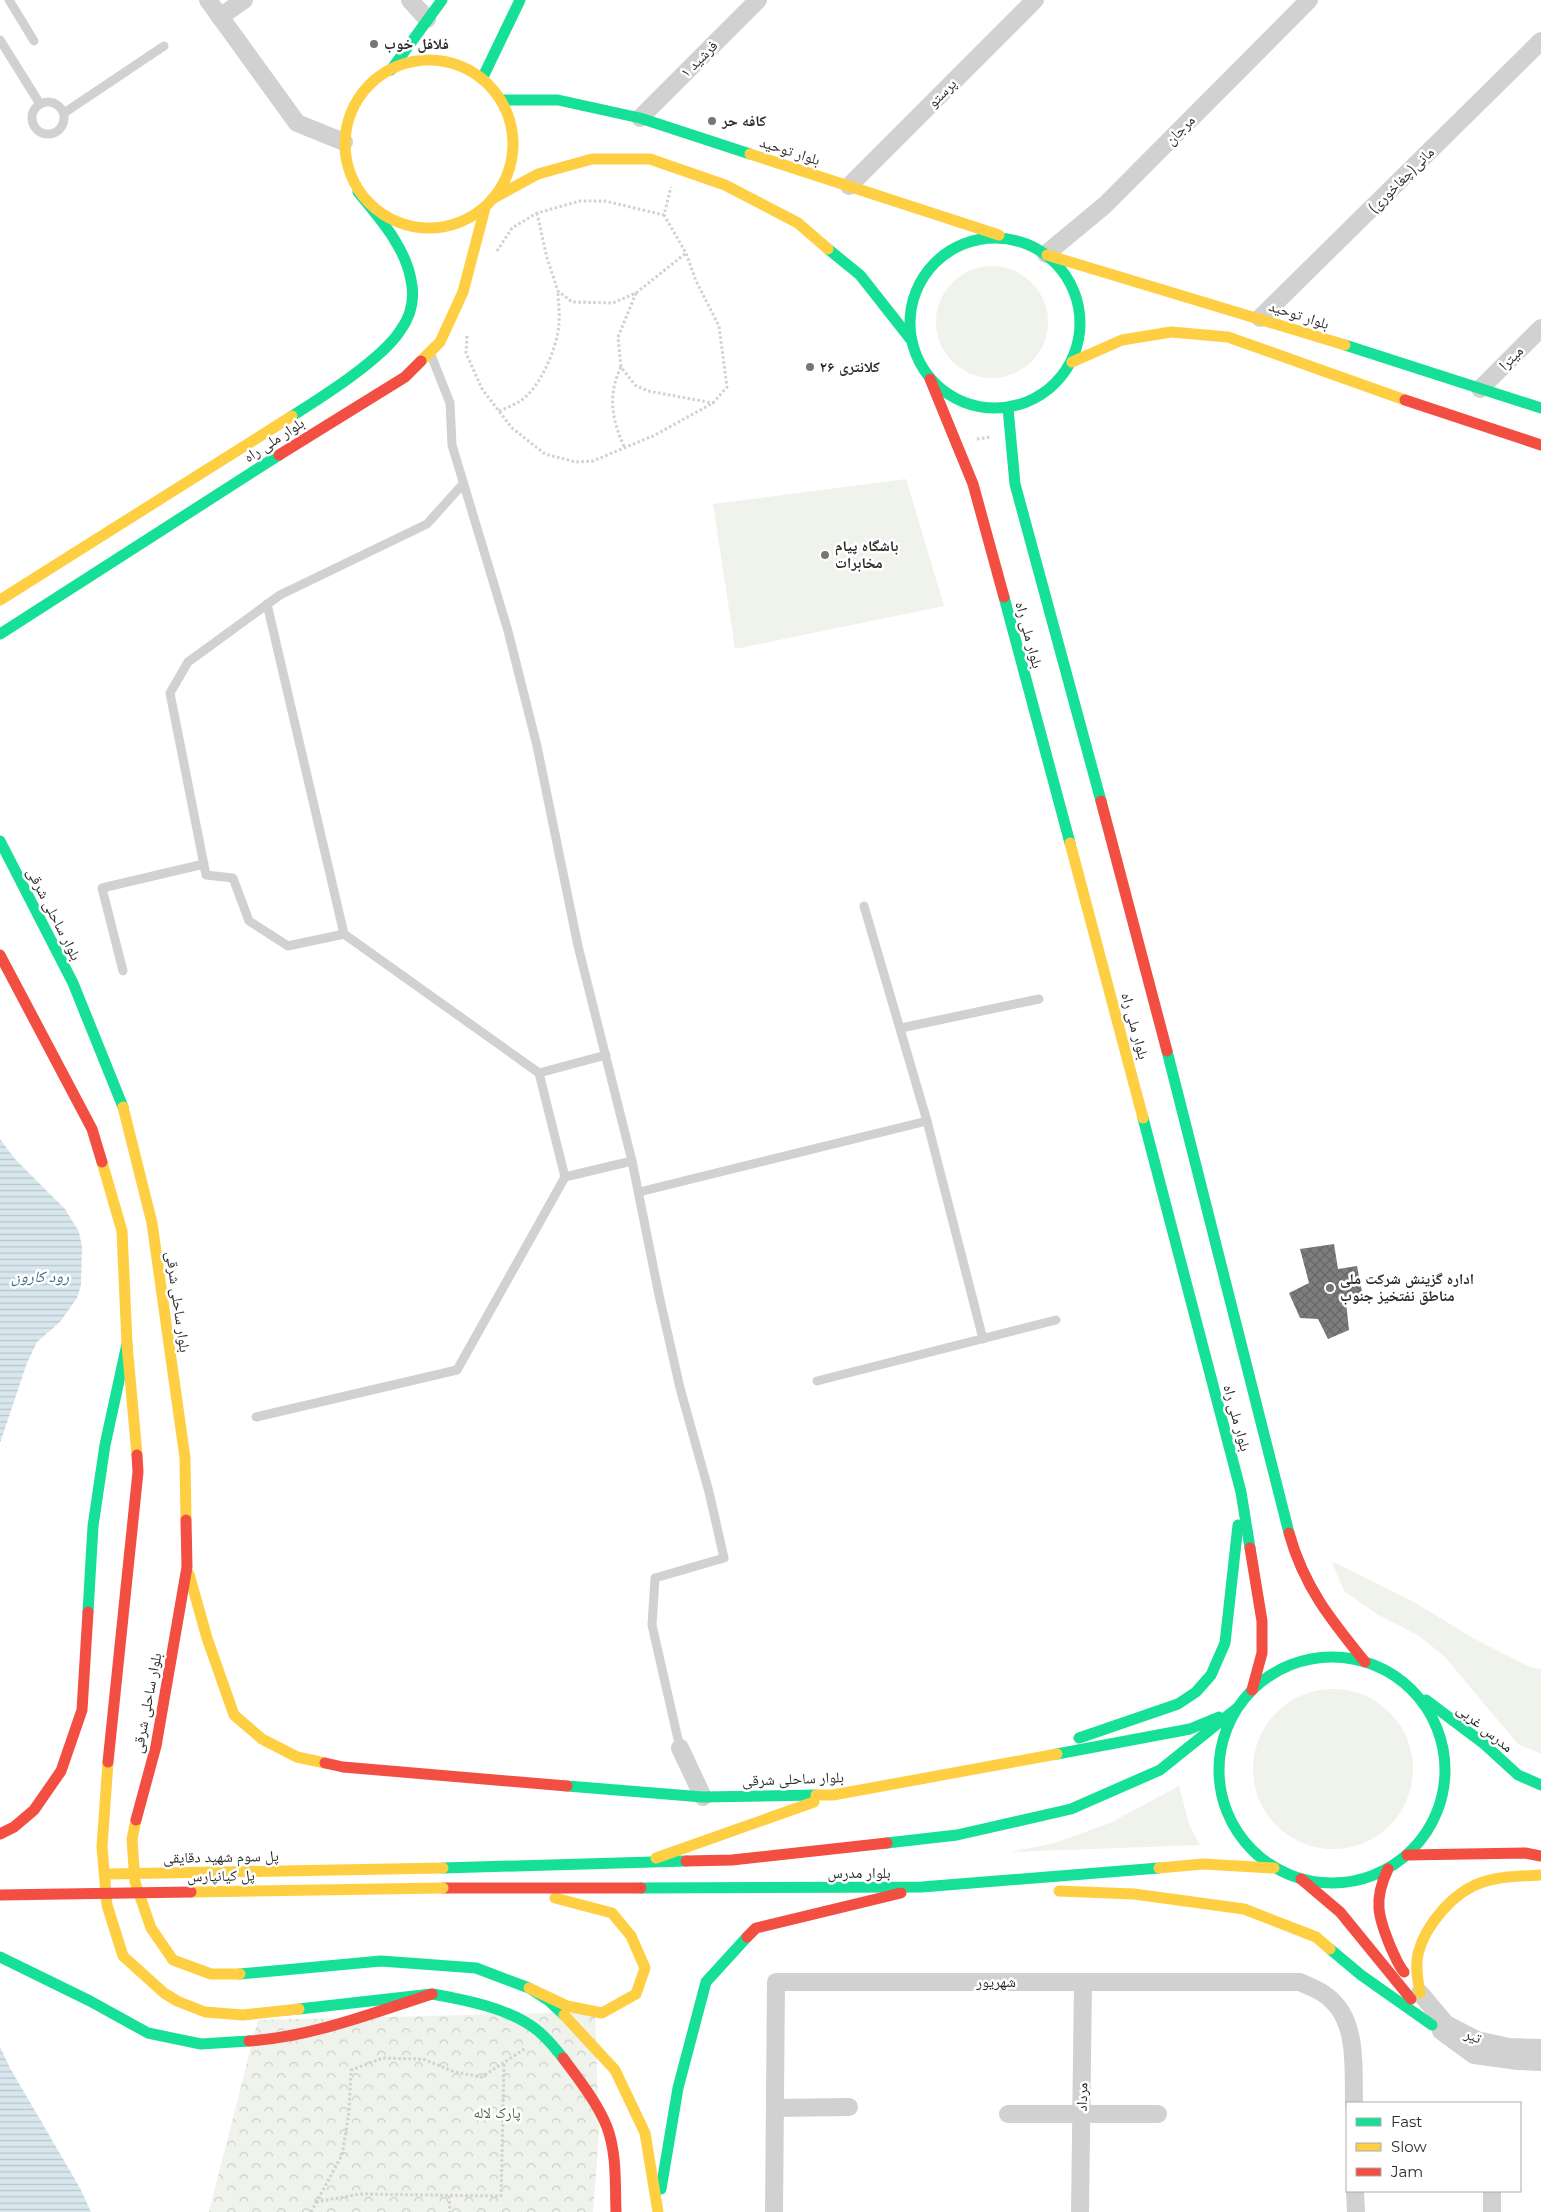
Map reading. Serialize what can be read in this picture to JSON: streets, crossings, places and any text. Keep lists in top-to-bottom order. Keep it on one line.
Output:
{"streets":{"main road":["بلوار توحید","بلوار ملی راه","بلوار ساحلی شرقی","مدرس غربی","پل سوم شهید دقایقی","بلوار مدرس","پل کیانپارس"],"street":["فرشید ۱","پرستو","مرجان","مانی(چغاخوری)","میترا","شهریور","تیر","مرداد"]},"crossings":[["فرشید ۱","بلوار توحید"],["پرستو","بلوار توحید"],["مرجان","بلوار توحید"],["مرجان","بلوار ملی راه"],["بلوار توحید","مانی(چغاخوری)"],["بلوار توحید","میترا"],["بلوار توحید","بلوار ملی راه"],["بلوار ساحلی شرقی","بلوار مدرس"],["پل سوم شهید دقایقی","بلوار مدرس"],["بلوار مدرس","پل کیانپارس"],["شهریور","مرداد"]],"water":["رود کارون"],"parks":["پارک لاله"],"places":["فلافل خوب","کافه حر","کلانتری ۲۶","باشگاه پیام مخابرات","اداره گزینش شرکت ملی مناطق نفتخیز جنوب"],"legend":["Fast","Slow","Jam"]}
